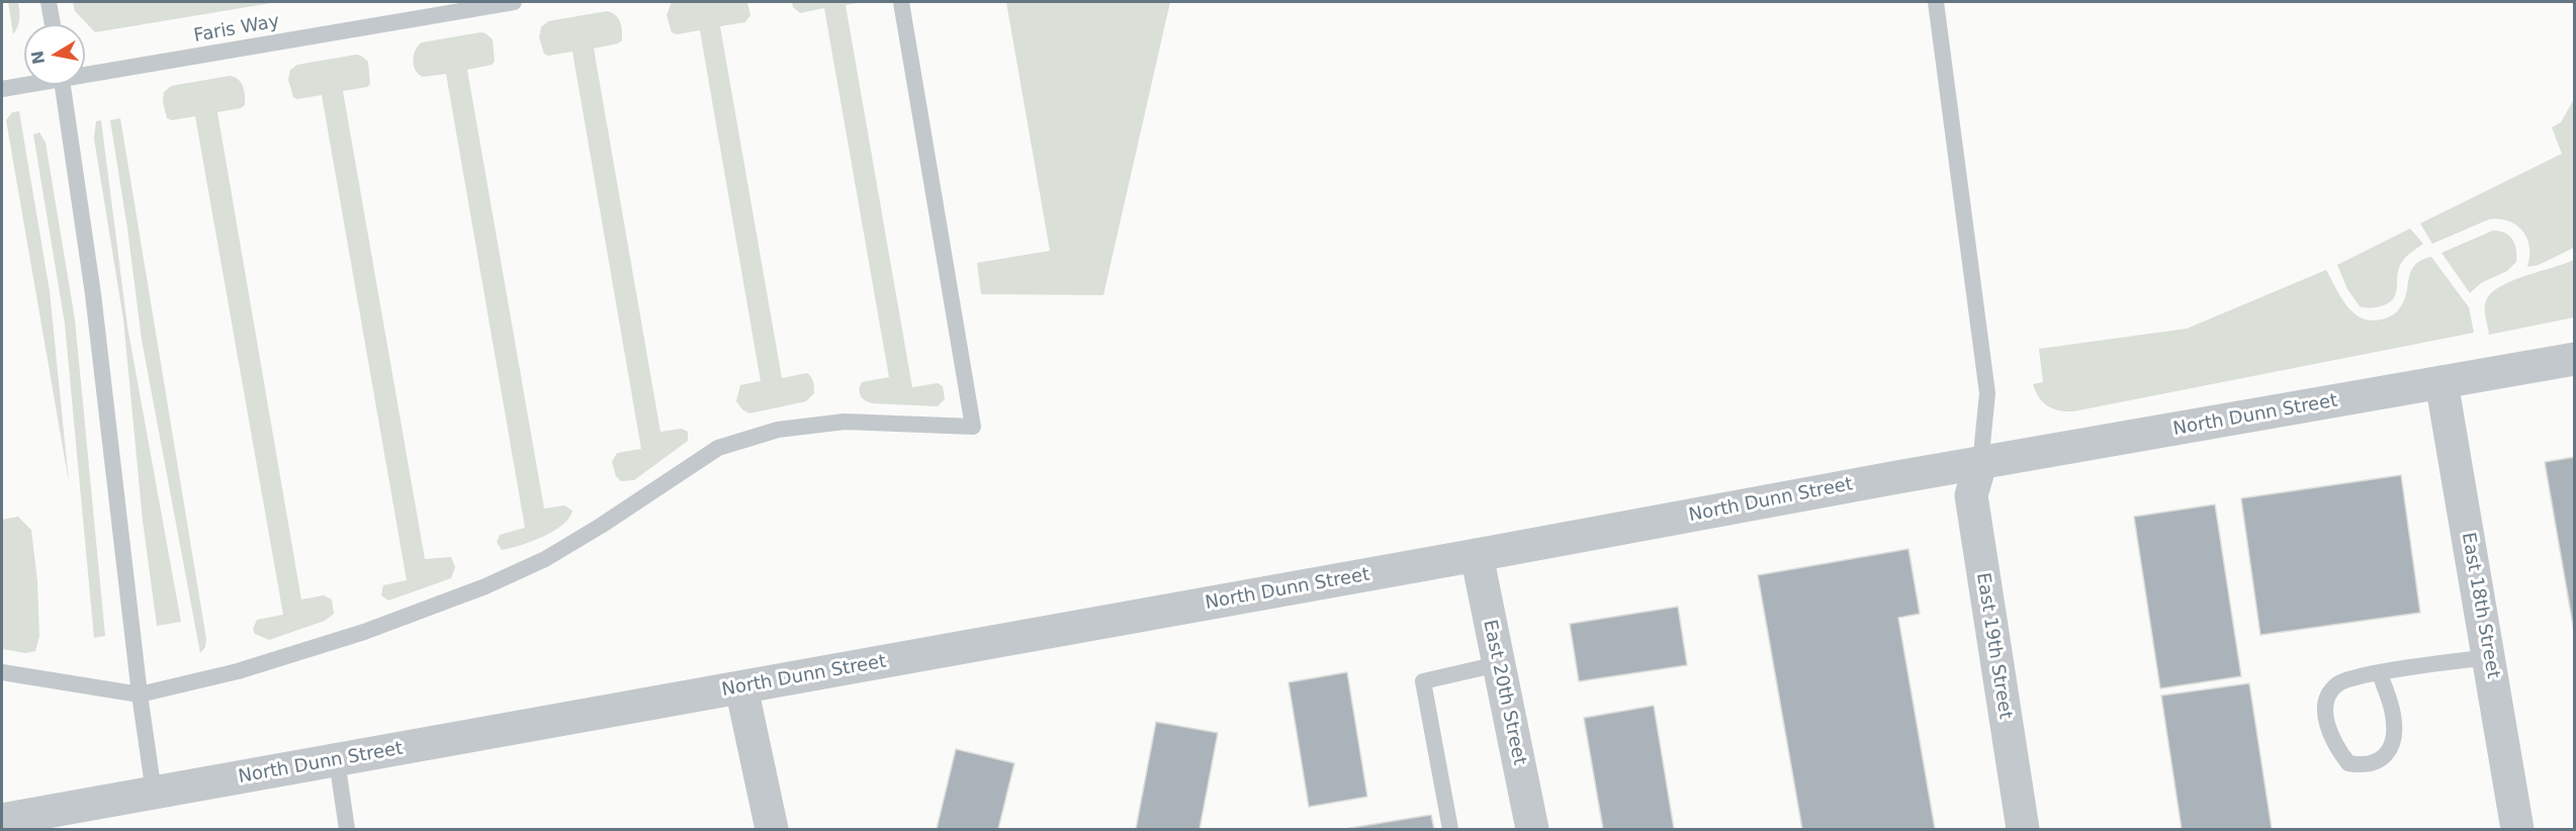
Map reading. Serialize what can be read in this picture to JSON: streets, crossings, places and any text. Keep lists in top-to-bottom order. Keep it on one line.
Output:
{"streets":{"street":["North Dunn Street","East 18th Street","East 19th Street","East 20th Street"],"lane":["Faris Way"]},"crossings":[["North Dunn Street","East 18th Street"],["North Dunn Street","East 19th Street"],["North Dunn Street","East 20th Street"]],"north":"left"}
